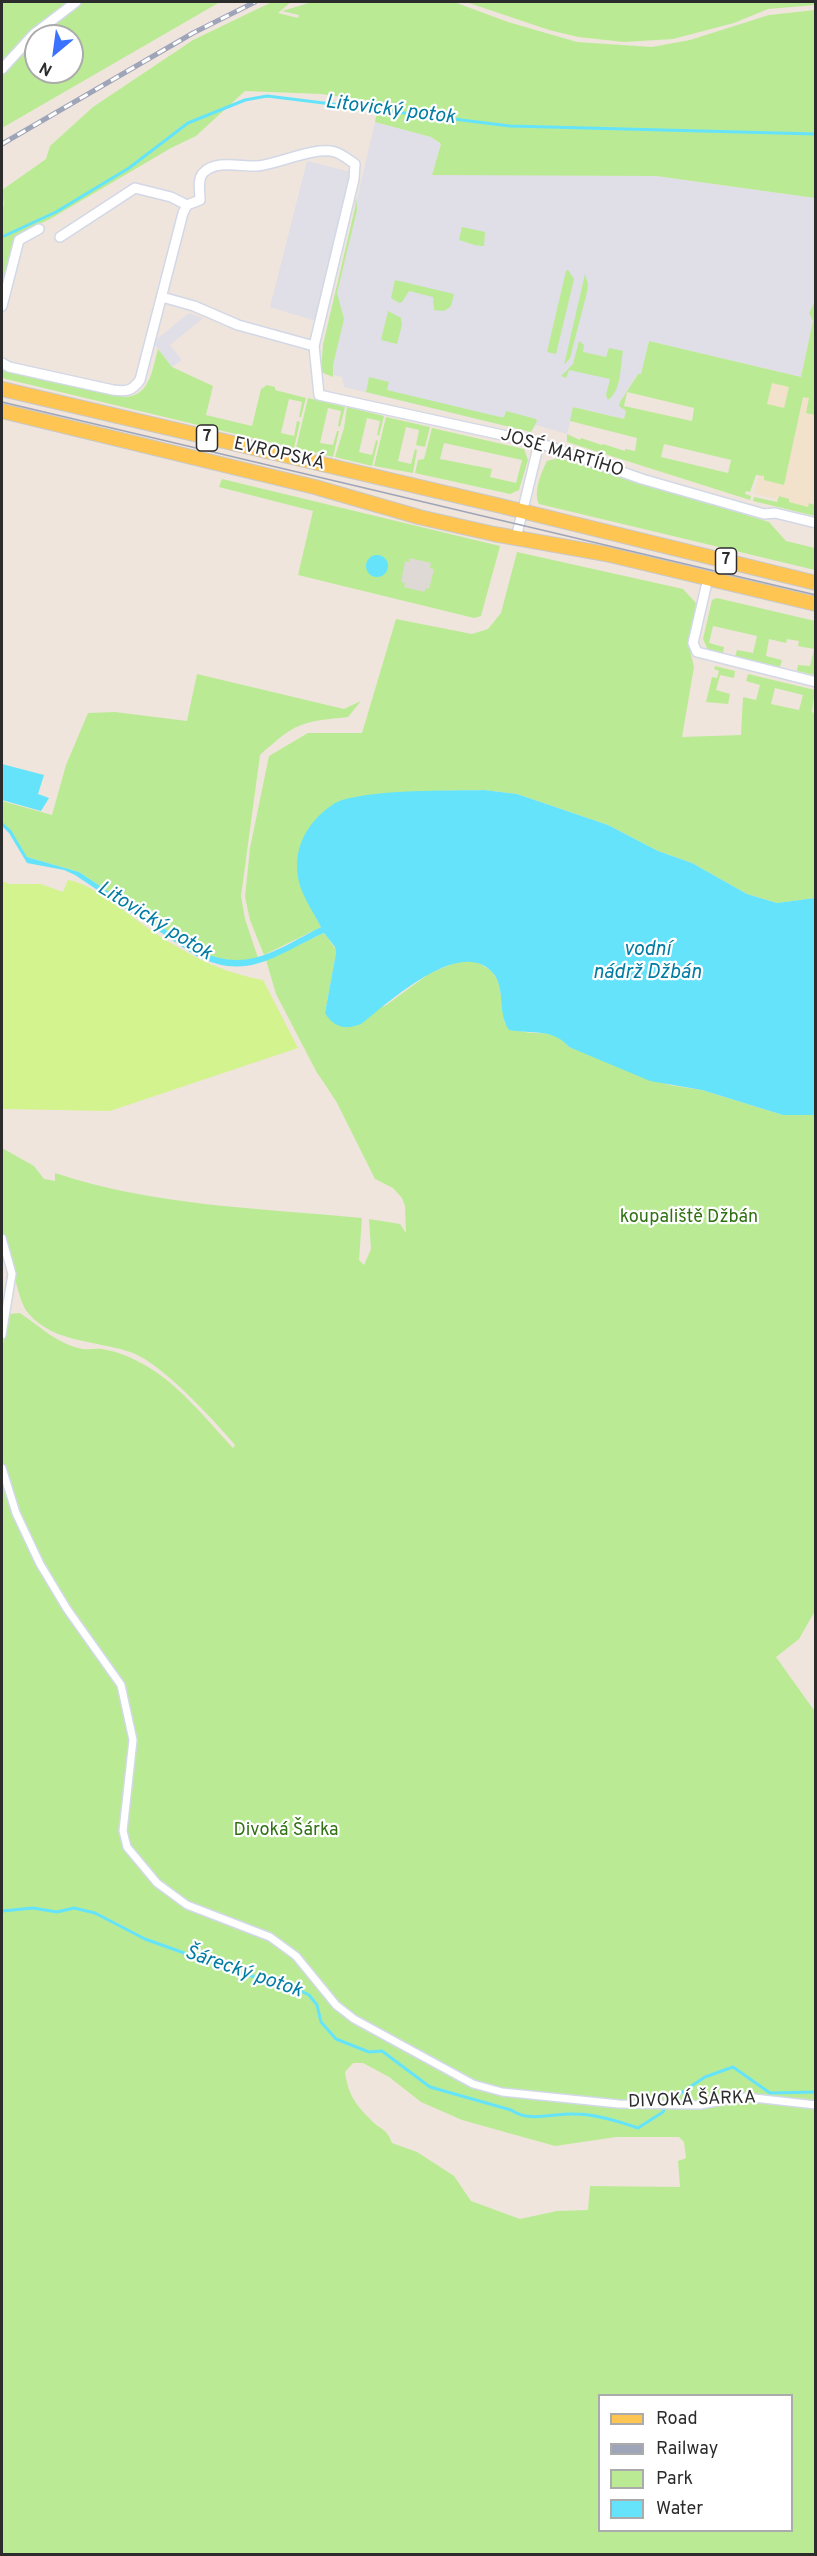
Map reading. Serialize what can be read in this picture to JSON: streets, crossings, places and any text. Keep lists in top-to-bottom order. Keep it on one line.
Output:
{"streets":{"main road":["7","EVROPSKÁ"],"street":["JOSÉ MARTÍHO","DIVOKÁ ŠÁRKA"]},"water":["Litovický potok","vodní nádrž Džbán","Šárecký potok"],"parks":["koupaliště Džbán","Divoká Šárka"],"legend":["Road","Railway","Park","Water"],"north":"bottom left"}
